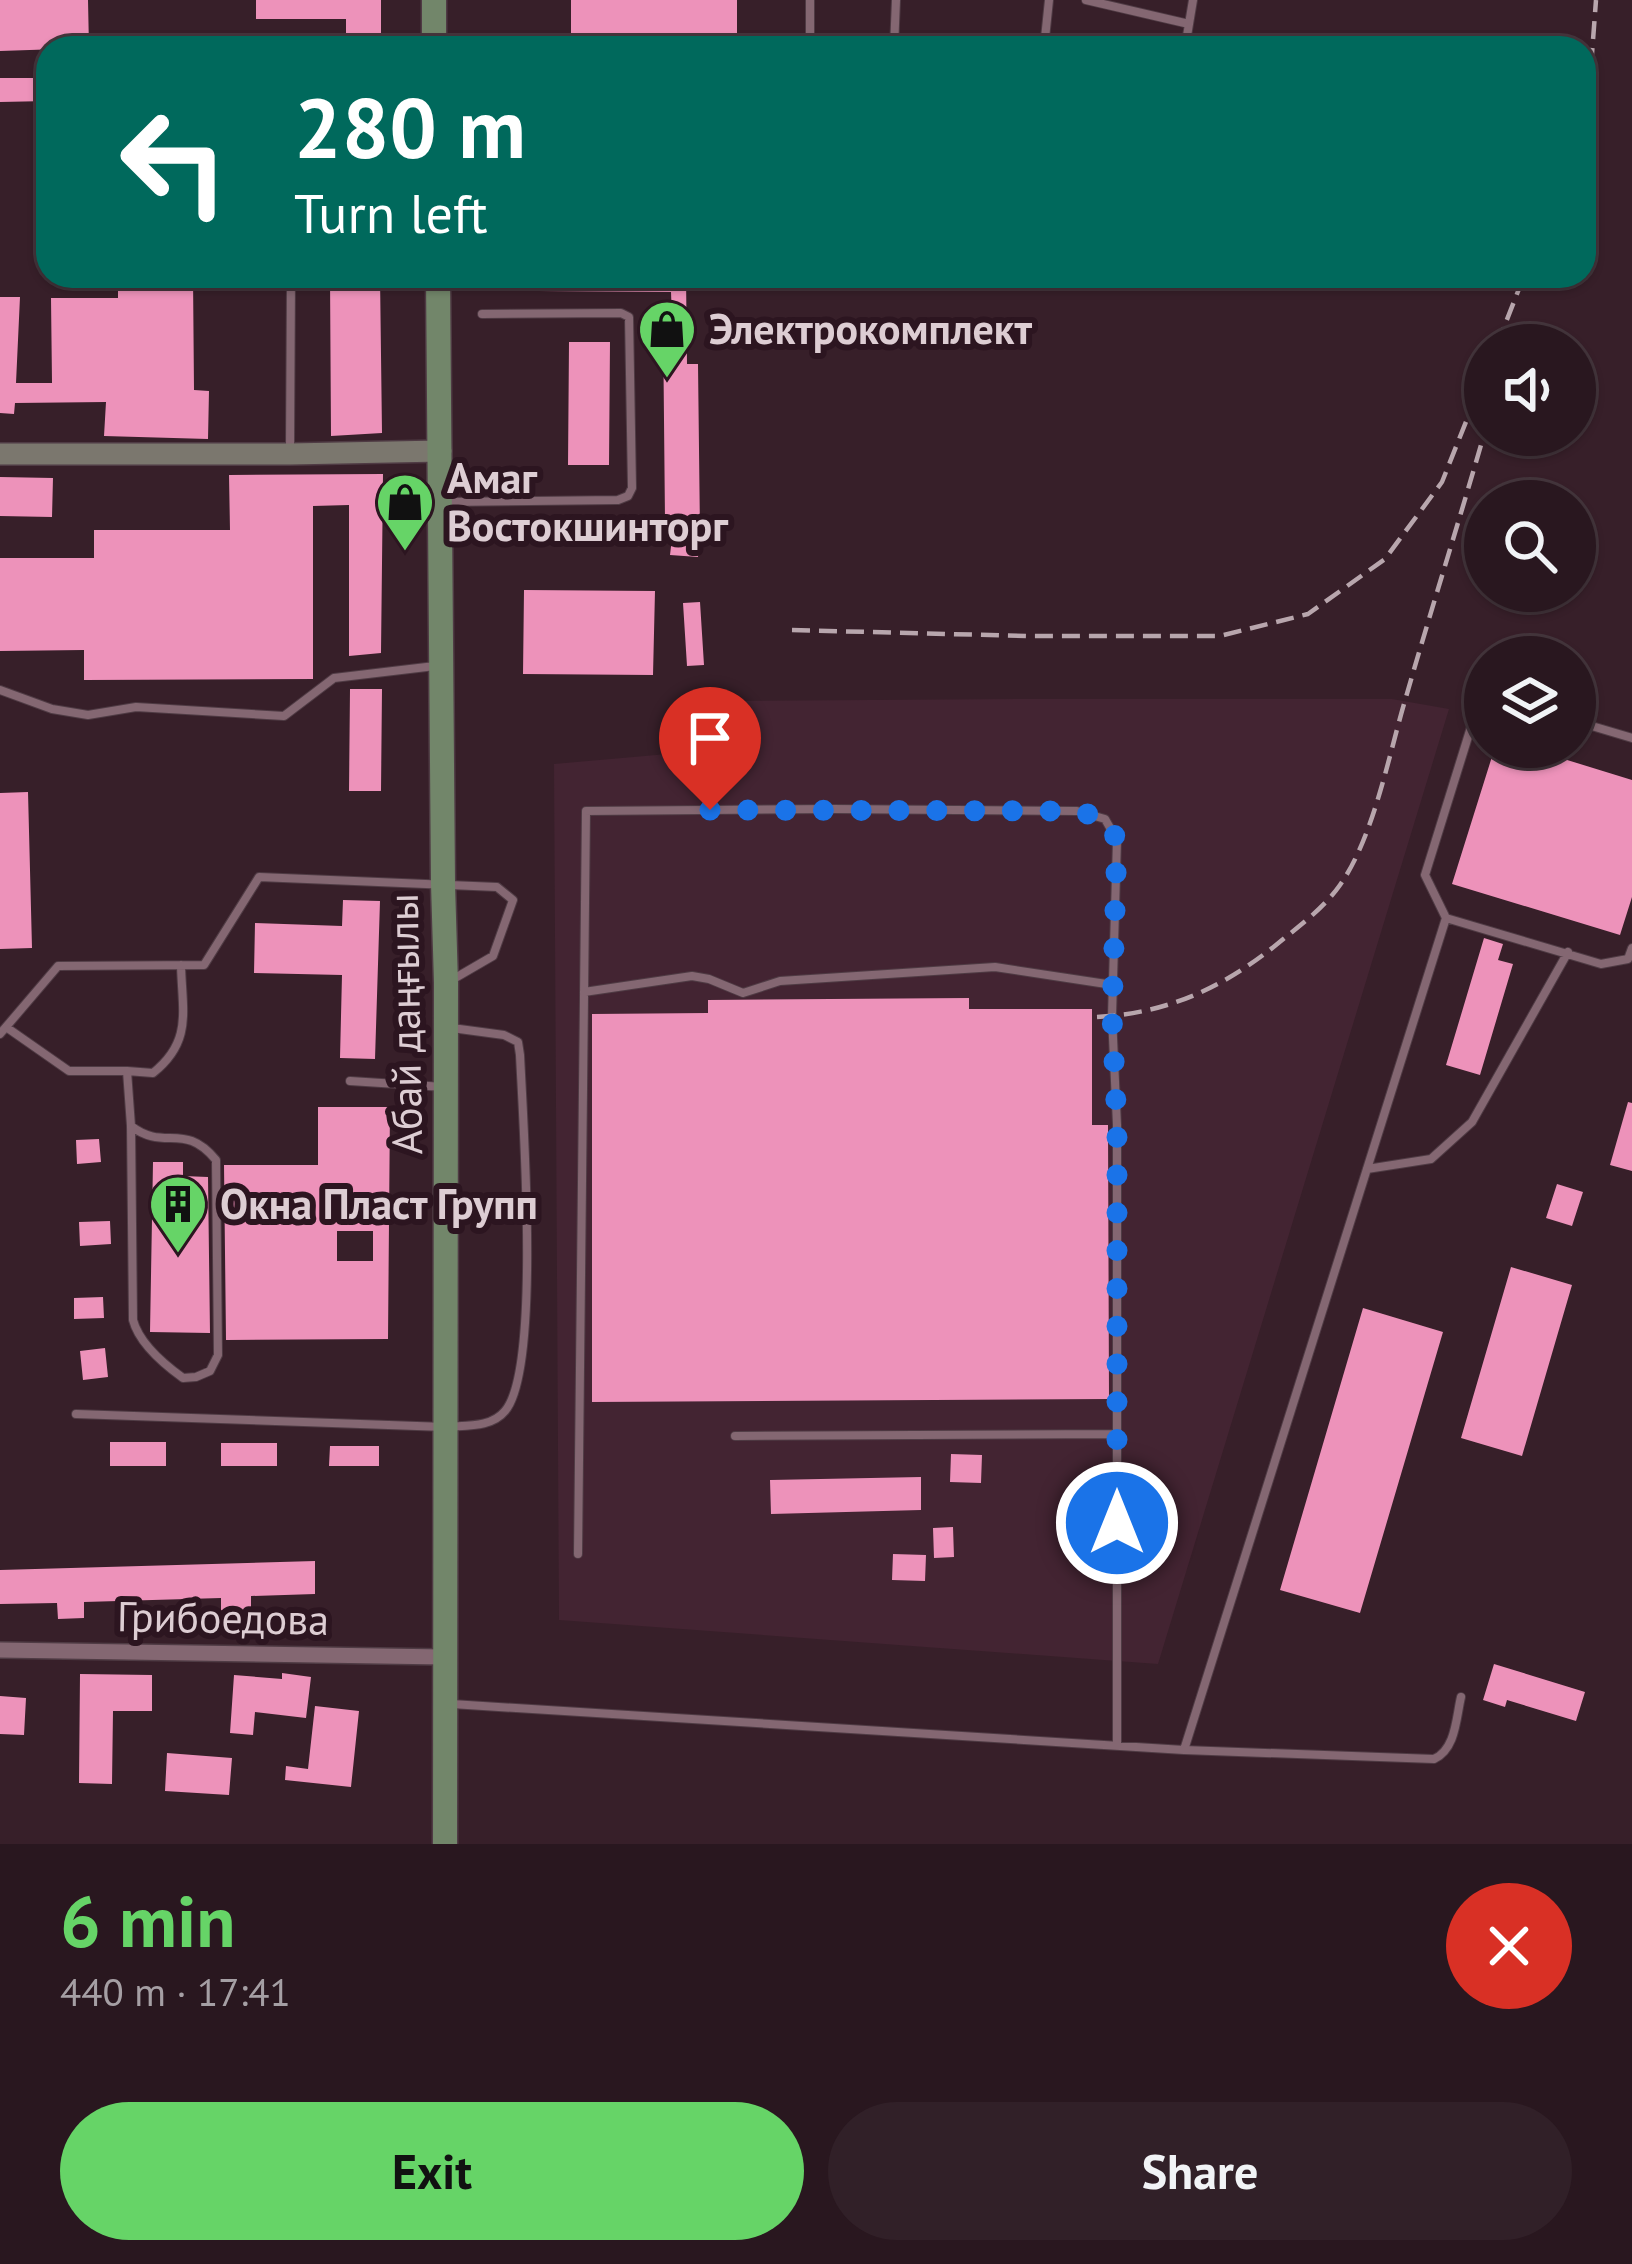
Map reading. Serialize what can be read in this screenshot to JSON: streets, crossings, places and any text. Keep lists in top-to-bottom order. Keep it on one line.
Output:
{"streets":{"main road":["Абай даңғылы"],"street":["Грибоедова"]},"crossings":[["Абай даңғылы","Грибоедова"]],"places":{"shop":["Электрокомплект","Амаг Востокшинторг"],"building":["Окна Пласт Групп"]},"page":{"turn":["280 m","Turn left"],"heading":["6 min","440 m · 17:41"],"buttons":["Exit","Share"]}}
